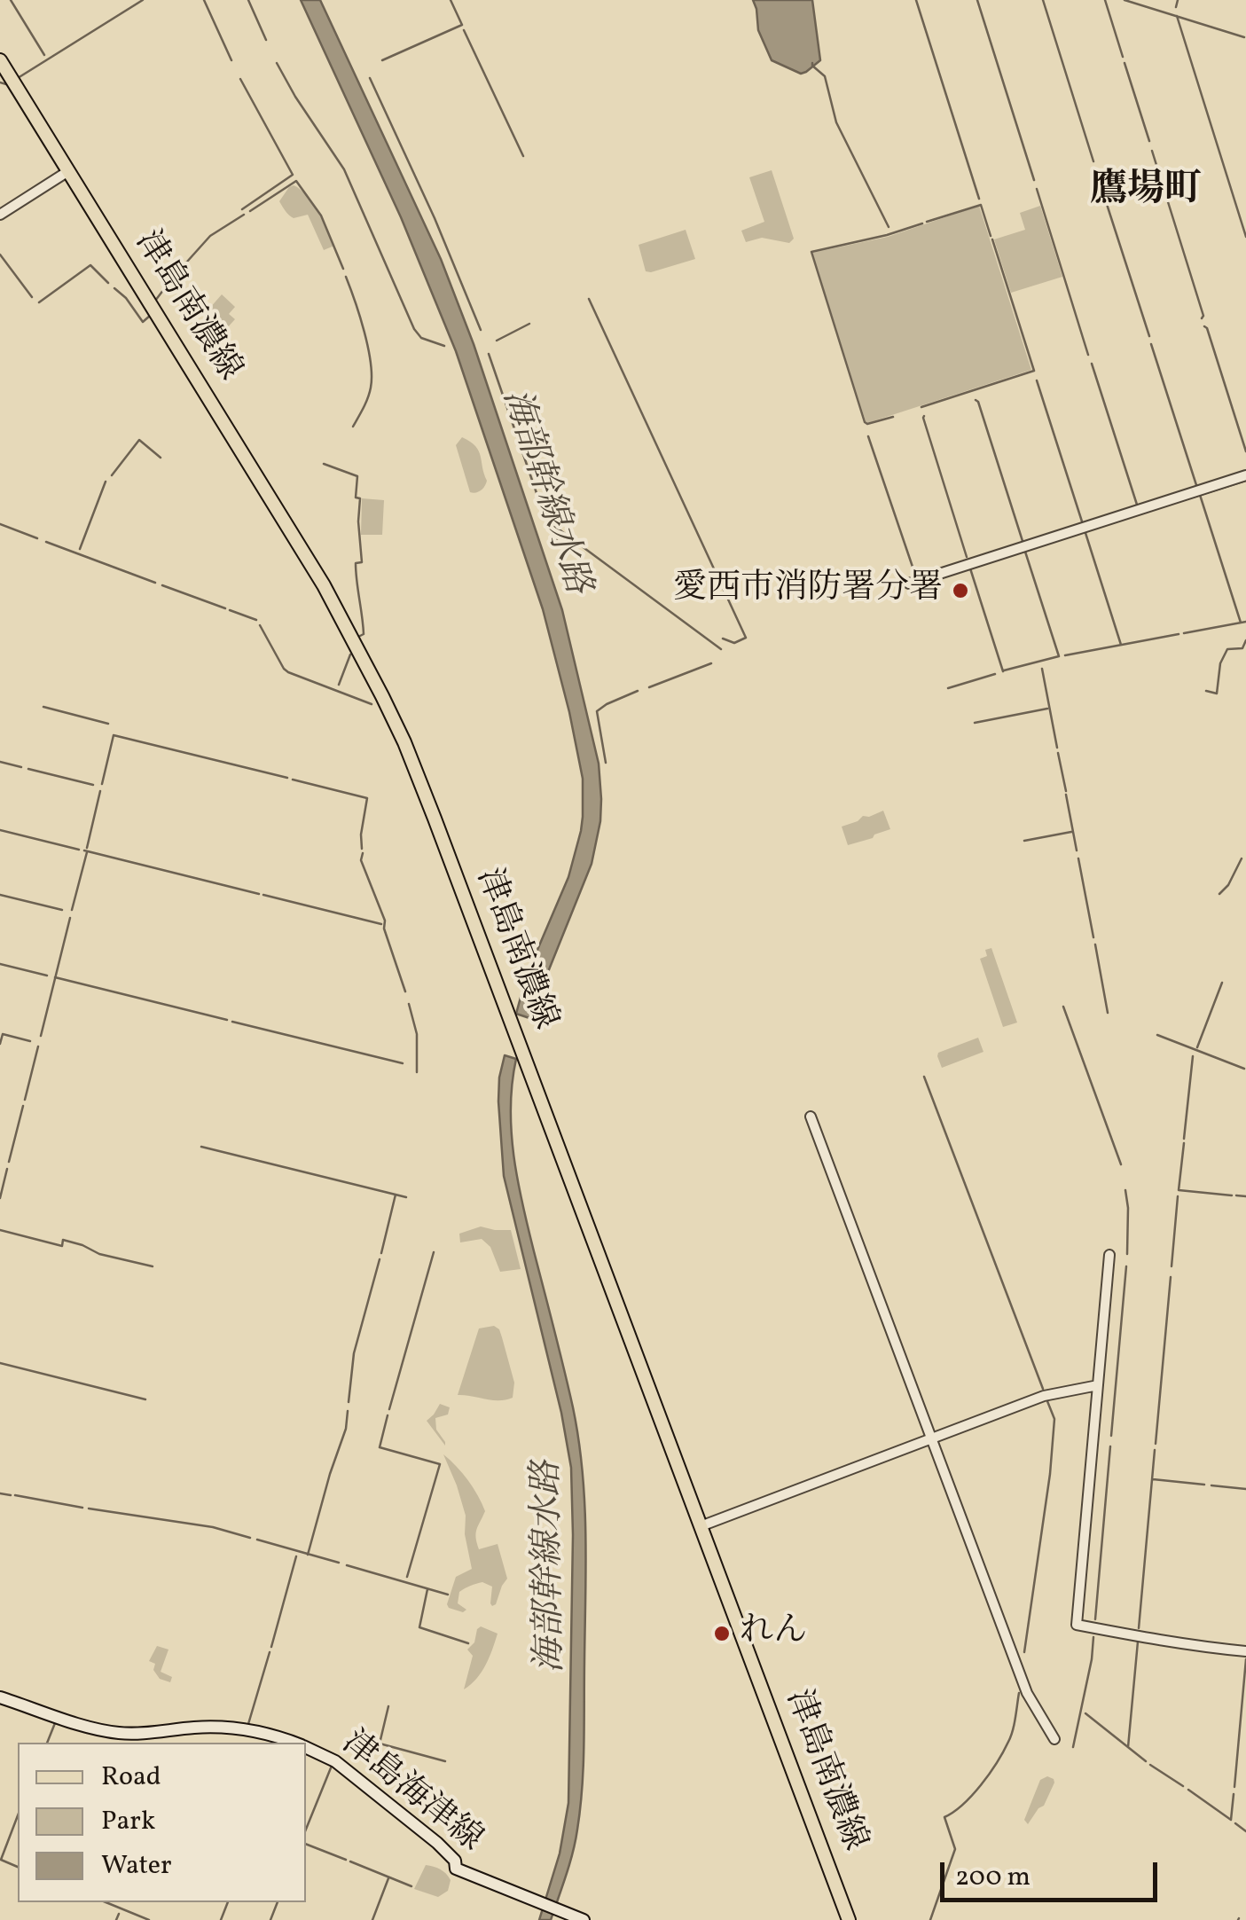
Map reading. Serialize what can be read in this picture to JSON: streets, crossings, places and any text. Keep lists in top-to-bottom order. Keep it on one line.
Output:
{"streets":{"main road":["津島南濃線","津島海津線"]},"districts":["鷹場町"],"water":["海部幹線水路"],"places":["愛西市消防署分署","れん"],"legend":["Road","Park","Water"],"scale_bar":"200 m"}
